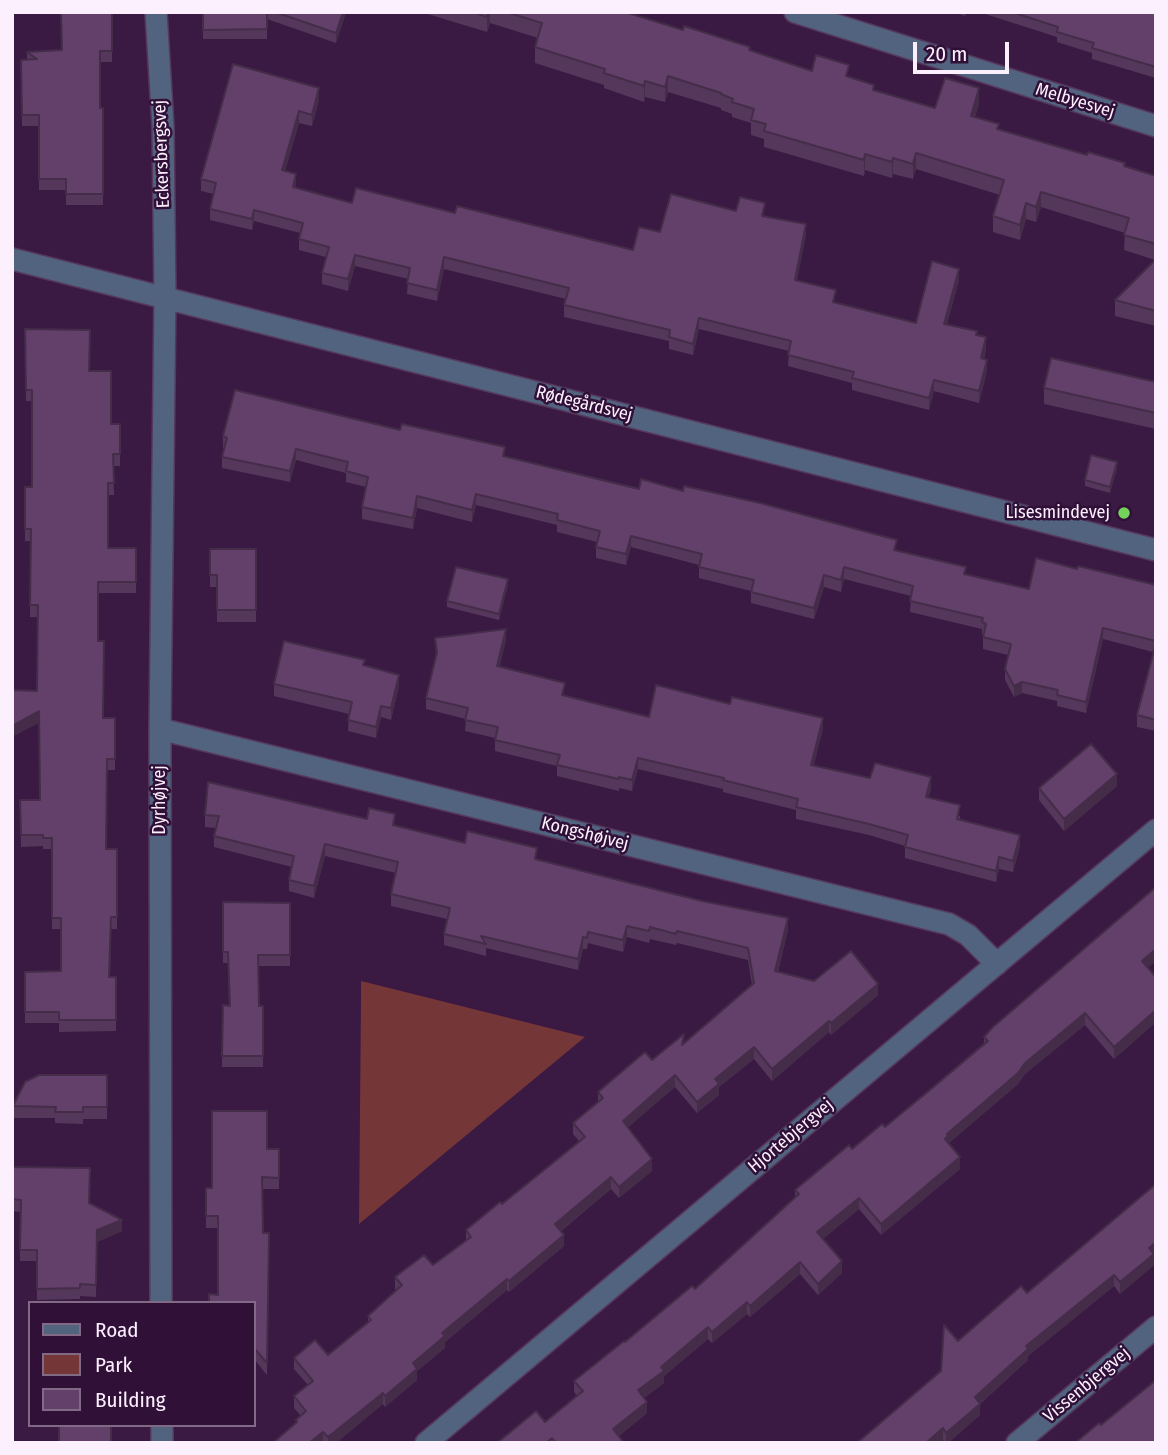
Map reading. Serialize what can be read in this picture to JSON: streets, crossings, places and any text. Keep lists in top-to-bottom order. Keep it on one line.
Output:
{"streets":{"street":["Melbyesvej","Eckersbergsvej","Rødegårdsvej","Dyrhøjvej","Kongshøjvej","Hjortebjergvej","Vissenbjergvej"]},"crossings":[["Eckersbergsvej","Rødegårdsvej"],["Eckersbergsvej","Dyrhøjvej"],["Rødegårdsvej","Dyrhøjvej"],["Dyrhøjvej","Kongshøjvej"],["Kongshøjvej","Hjortebjergvej"]],"places":["Lisesmindevej"],"legend":["Road","Park","Building"],"scale_bar":"20 m"}
